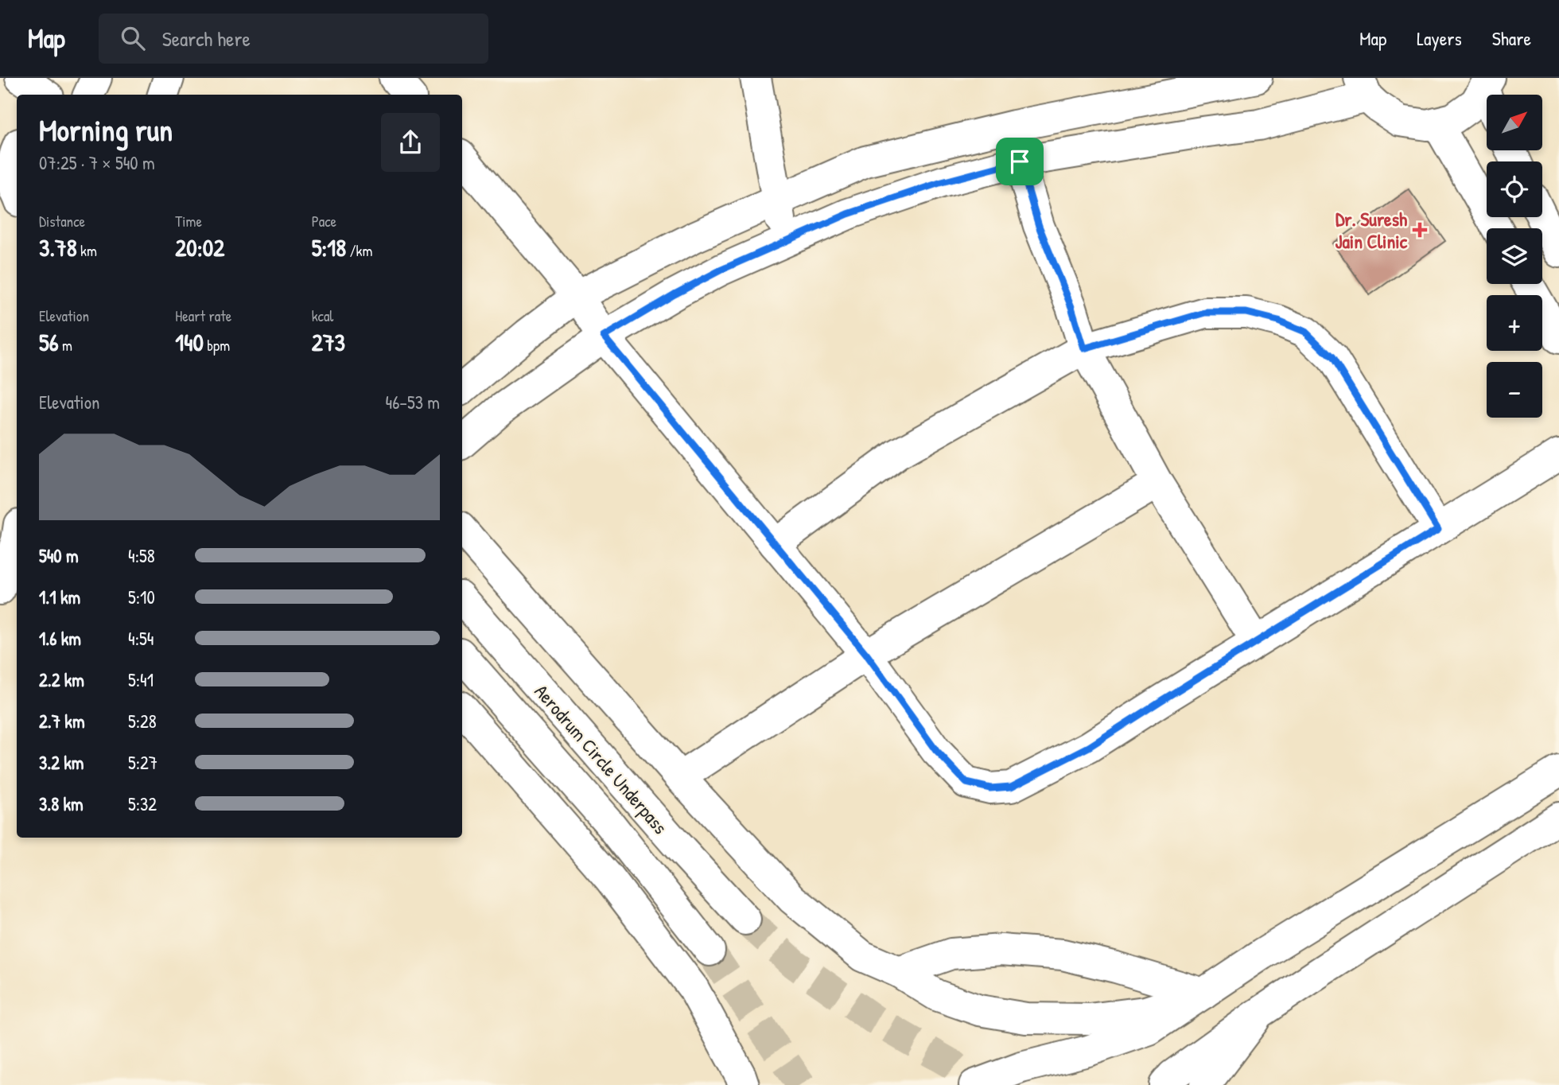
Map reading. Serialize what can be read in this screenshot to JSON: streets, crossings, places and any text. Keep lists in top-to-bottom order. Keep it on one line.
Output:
{"streets":{"street":["Aerodrum Circle Underpass"]},"places":{"health":["Dr. Suresh Jain Clinic"]},"north":"top right","page":{"header":"Map","search":"Search here","nav":["Map","Layers","Share"],"map_buttons":["+","−"],"heading":["Morning run","07:25 · 7 × 540 m"],"stats":[["Distance","3.78 km"],["Time","20:02"],["Pace","5:18 /km"],["Elevation","56 m"],["Heart rate","140 bpm"],["kcal","273"]],"chart":["Elevation","46–53 m"],"list":[{"name":"540 m","note":"4:58"},{"name":"1.1 km","note":"5:10"},{"name":"1.6 km","note":"4:54"},{"name":"2.2 km","note":"5:41"},{"name":"2.7 km","note":"5:28"},{"name":"3.2 km","note":"5:27"},{"name":"3.8 km","note":"5:32"}]}}
